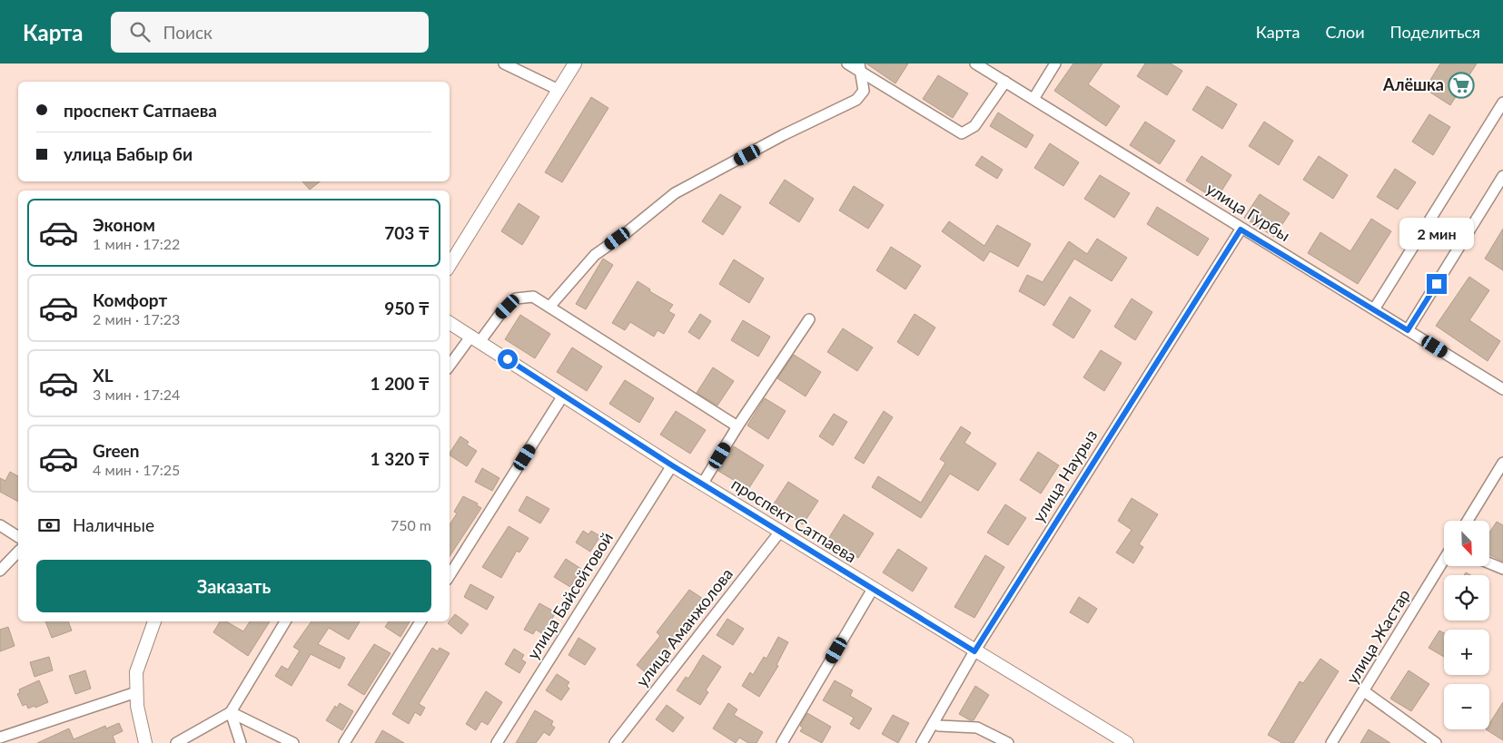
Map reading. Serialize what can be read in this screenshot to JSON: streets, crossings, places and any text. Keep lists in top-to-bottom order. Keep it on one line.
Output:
{"streets":{"street":["улица Гурбы","улица Наурыз","проспект Сатпаева","улица Байсейтовой","улица Аманжолова","улица Жастар"]},"crossings":[["улица Гурбы","улица Наурыз"],["улица Наурыз","проспект Сатпаева"],["проспект Сатпаева","улица Байсейтовой"],["проспект Сатпаева","улица Аманжолова"]],"places":{"supermarket":["Алёшка"]},"north":"bottom right","page":{"header":"Карта","search":"Поиск","nav":["Карта","Слои","Поделиться"],"banner":["проспект Сатпаева","улица Бабыр би"],"list":[{"name":"Эконом","note":"1 мин · 17:22","value":"703 ₸"},{"name":"Комфорт","note":"2 мин · 17:23","value":"950 ₸"},{"name":"XL","note":"3 мин · 17:24","value":"1 200 ₸"},{"name":"Green","note":"4 мин · 17:25","value":"1 320 ₸"}],"bubble":"2 мин","pay":["Наличные","750 m"],"map_buttons":["+","−"],"buttons":"Заказать"}}
